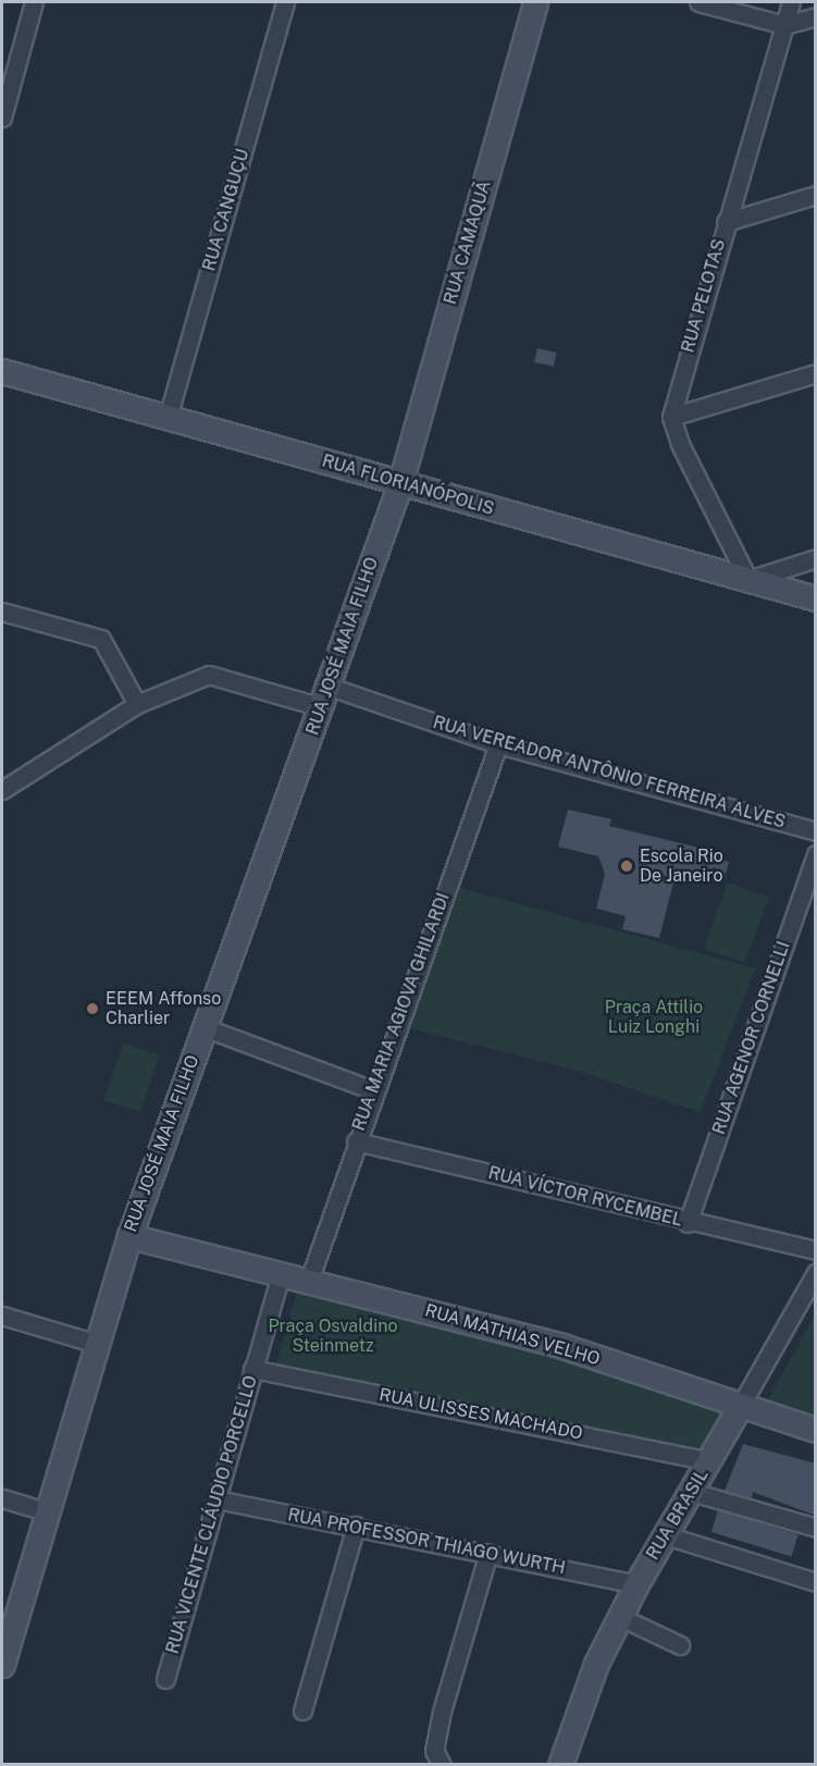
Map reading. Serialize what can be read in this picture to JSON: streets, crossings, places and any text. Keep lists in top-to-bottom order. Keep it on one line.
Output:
{"streets":{"street":["RUA CANGUÇU","RUA CAMAQUÃ","RUA PELOTAS","RUA FLORIANÓPOLIS","RUA JOSÉ MAIA FILHO","RUA VEREADOR ANTÔNIO FERREIRA ALVES","RUA MARIA AGIOVA GHILARDI","RUA AGENOR CORNELLI","RUA VÍCTOR RYCEMBEL","RUA MATHIAS VELHO","RUA ULISSES MACHADO","RUA VICENTE CLÁUDIO PORCELLO","RUA BRASIL","RUA PROFESSOR THIAGO WURTH"]},"crossings":[["RUA CANGUÇU","RUA FLORIANÓPOLIS"],["RUA CAMAQUÃ","RUA FLORIANÓPOLIS"],["RUA CAMAQUÃ","RUA JOSÉ MAIA FILHO"],["RUA FLORIANÓPOLIS","RUA JOSÉ MAIA FILHO"],["RUA JOSÉ MAIA FILHO","RUA VEREADOR ANTÔNIO FERREIRA ALVES"],["RUA JOSÉ MAIA FILHO","RUA MATHIAS VELHO"],["RUA VEREADOR ANTÔNIO FERREIRA ALVES","RUA MARIA AGIOVA GHILARDI"],["RUA MARIA AGIOVA GHILARDI","RUA VÍCTOR RYCEMBEL"],["RUA MARIA AGIOVA GHILARDI","RUA MATHIAS VELHO"],["RUA AGENOR CORNELLI","RUA VÍCTOR RYCEMBEL"],["RUA MATHIAS VELHO","RUA VICENTE CLÁUDIO PORCELLO"],["RUA MATHIAS VELHO","RUA BRASIL"],["RUA ULISSES MACHADO","RUA VICENTE CLÁUDIO PORCELLO"],["RUA ULISSES MACHADO","RUA BRASIL"],["RUA VICENTE CLÁUDIO PORCELLO","RUA PROFESSOR THIAGO WURTH"],["RUA BRASIL","RUA PROFESSOR THIAGO WURTH"]],"parks":["Praça Attilio Luiz Longhi","Praça Osvaldino Steinmetz"],"places":["Escola Rio De Janeiro","EEEM Affonso Charlier"]}
